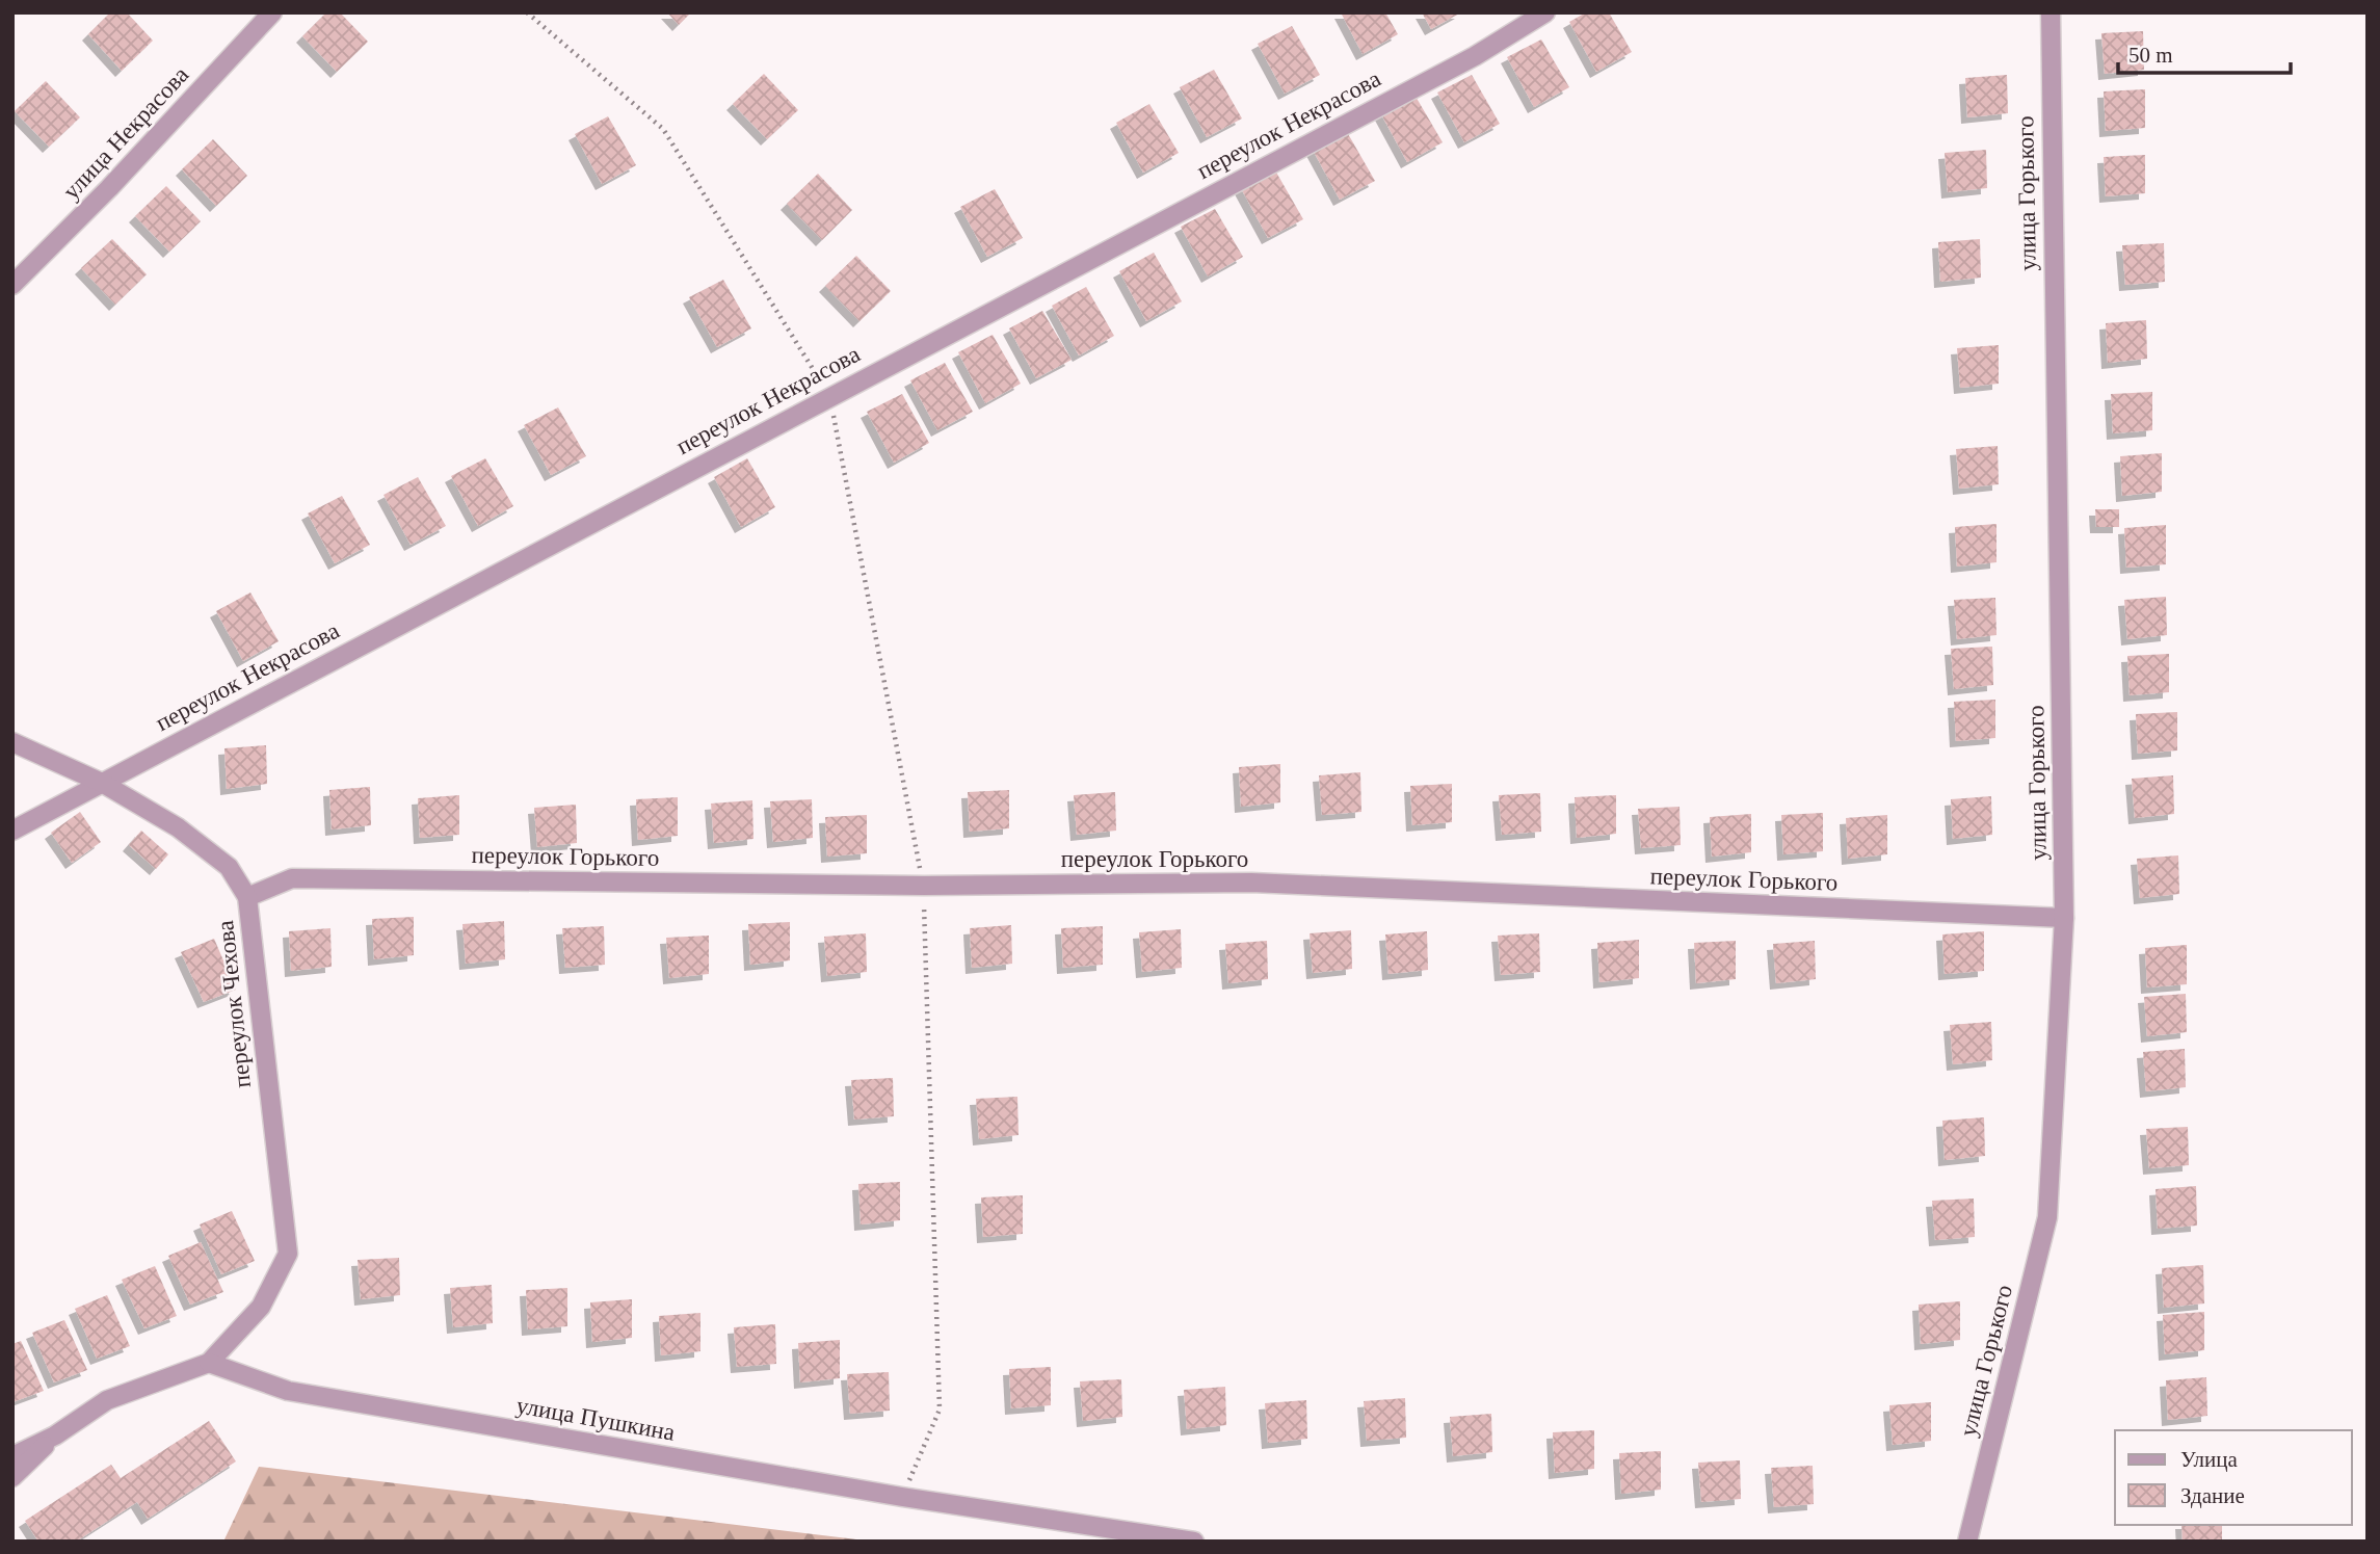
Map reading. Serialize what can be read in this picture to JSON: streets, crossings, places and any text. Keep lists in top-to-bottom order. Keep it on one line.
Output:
{"streets":{"street":["переулок Некрасова","улица Некрасова","улица Горького","переулок Горького","переулок Чехова","улица Пушкина"]},"crossings":[["переулок Некрасова","переулок Чехова"],["улица Горького","переулок Горького"],["переулок Горького","переулок Чехова"],["переулок Чехова","улица Пушкина"]],"legend":["Улица","Здание"],"scale_bar":"50 m"}
